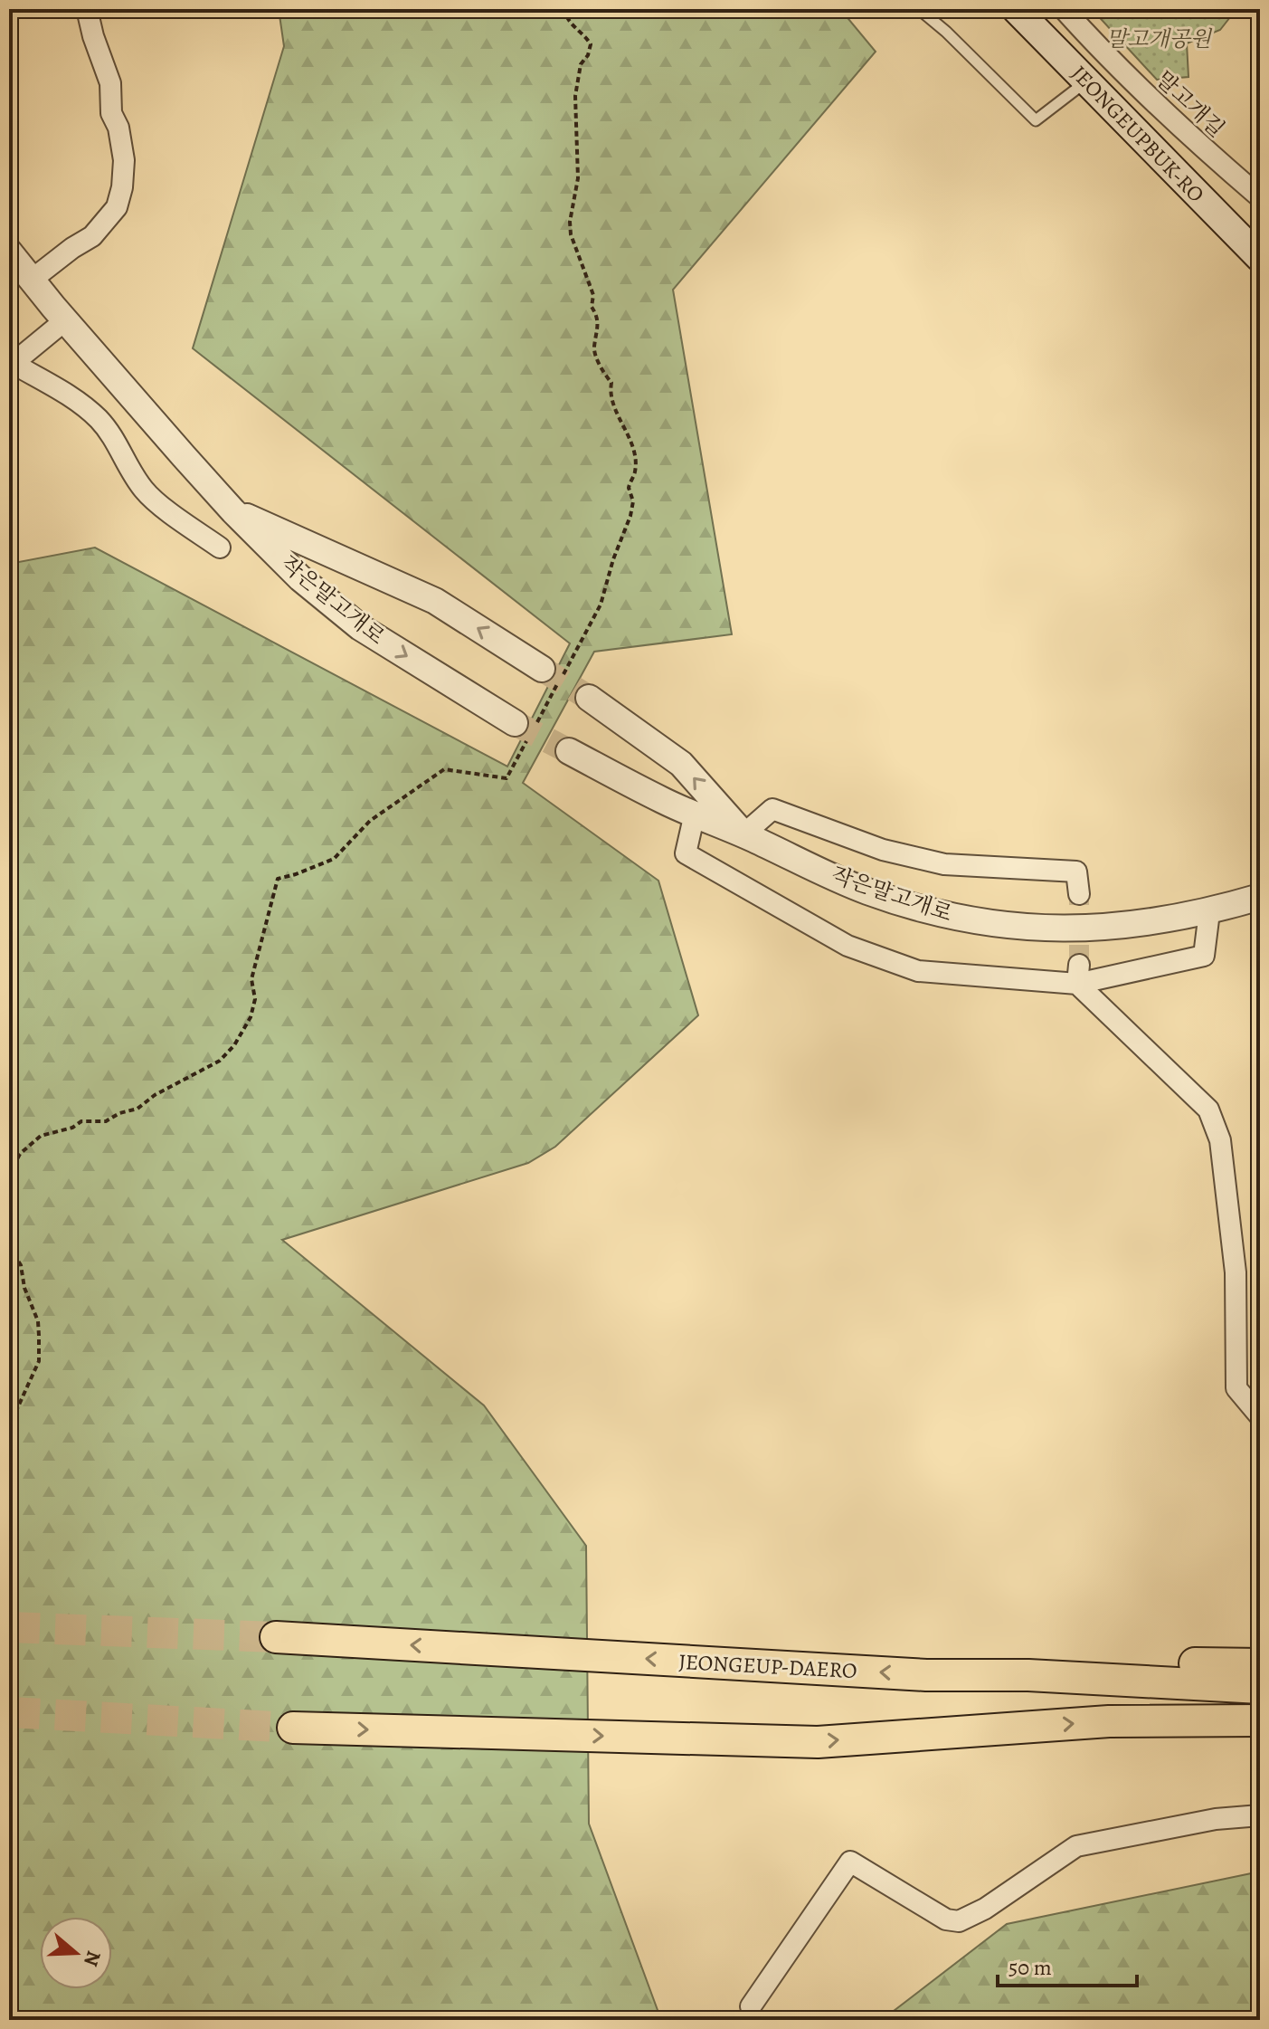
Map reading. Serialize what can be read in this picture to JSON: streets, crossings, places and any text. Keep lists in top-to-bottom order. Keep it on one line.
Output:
{"streets":{"main road":["JEONGEUPBUK-RO","JEONGEUP-DAERO"],"street":["말고개길","작은말고개로"]},"parks":["말고개공원"],"scale_bar":"50 m","north":"right"}
